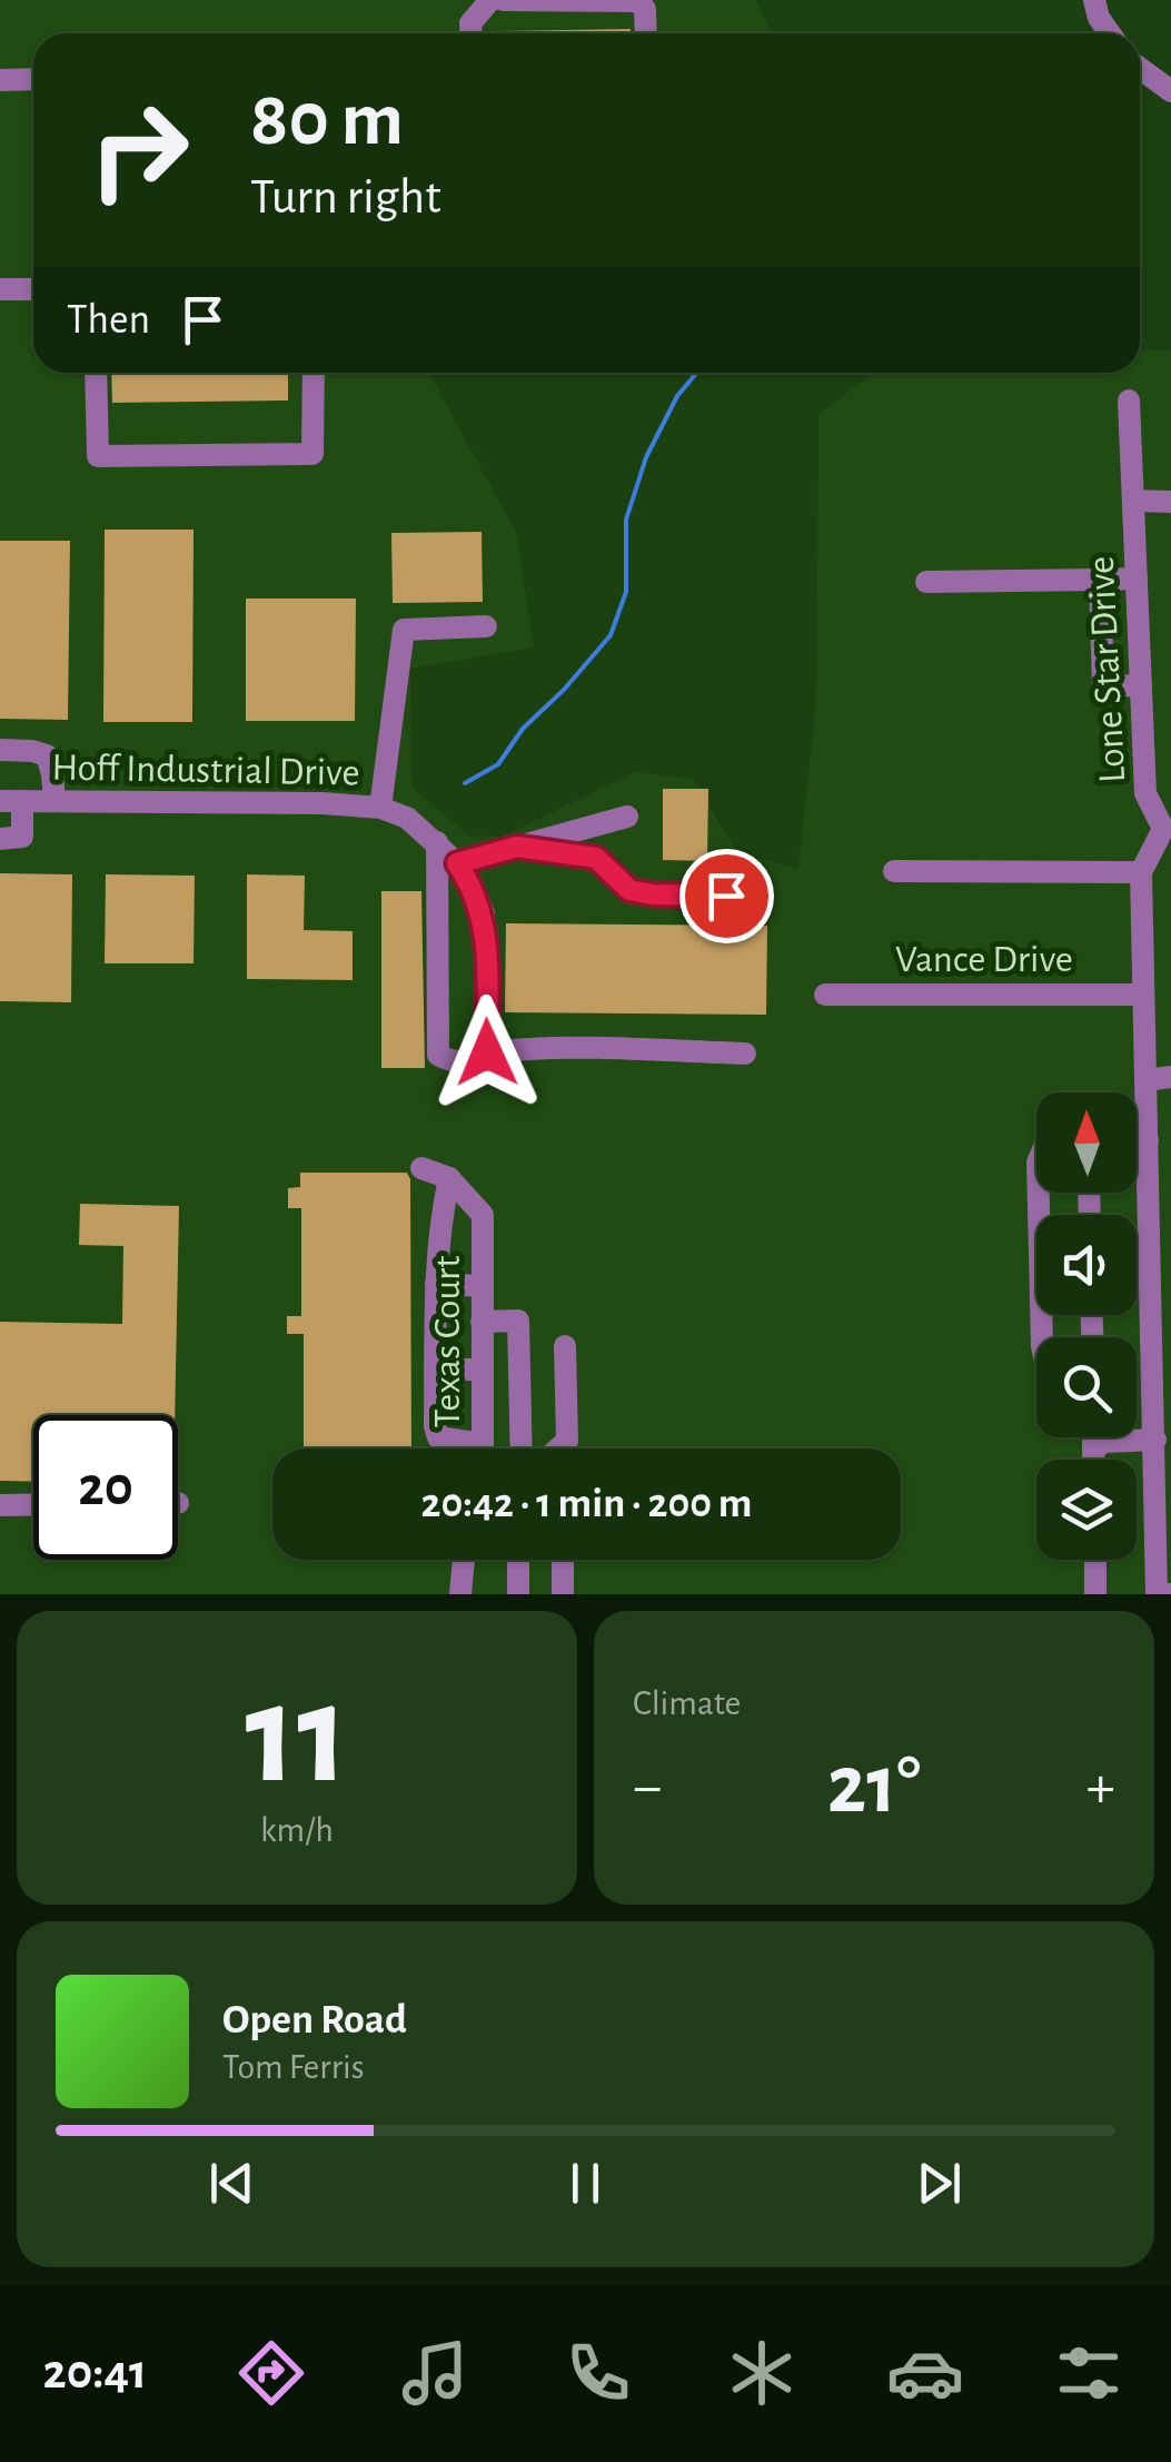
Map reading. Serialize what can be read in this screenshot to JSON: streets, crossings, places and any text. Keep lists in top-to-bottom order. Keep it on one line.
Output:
{"streets":{"street":["Lone Star Drive","Hoff Industrial Drive","Vance Drive","Texas Court"]},"crossings":[["Lone Star Drive","Vance Drive"]],"north":"top","page":{"turn":["80 m","Turn right"],"then":"Then","limit":"20","trip":"20:42 · 1 min · 200 m","tile":[["11","km/h"],"Climate"],"heat":["−","21°","+"],"song":["Open Road","Tom Ferris"],"tabs":"20:41"}}
